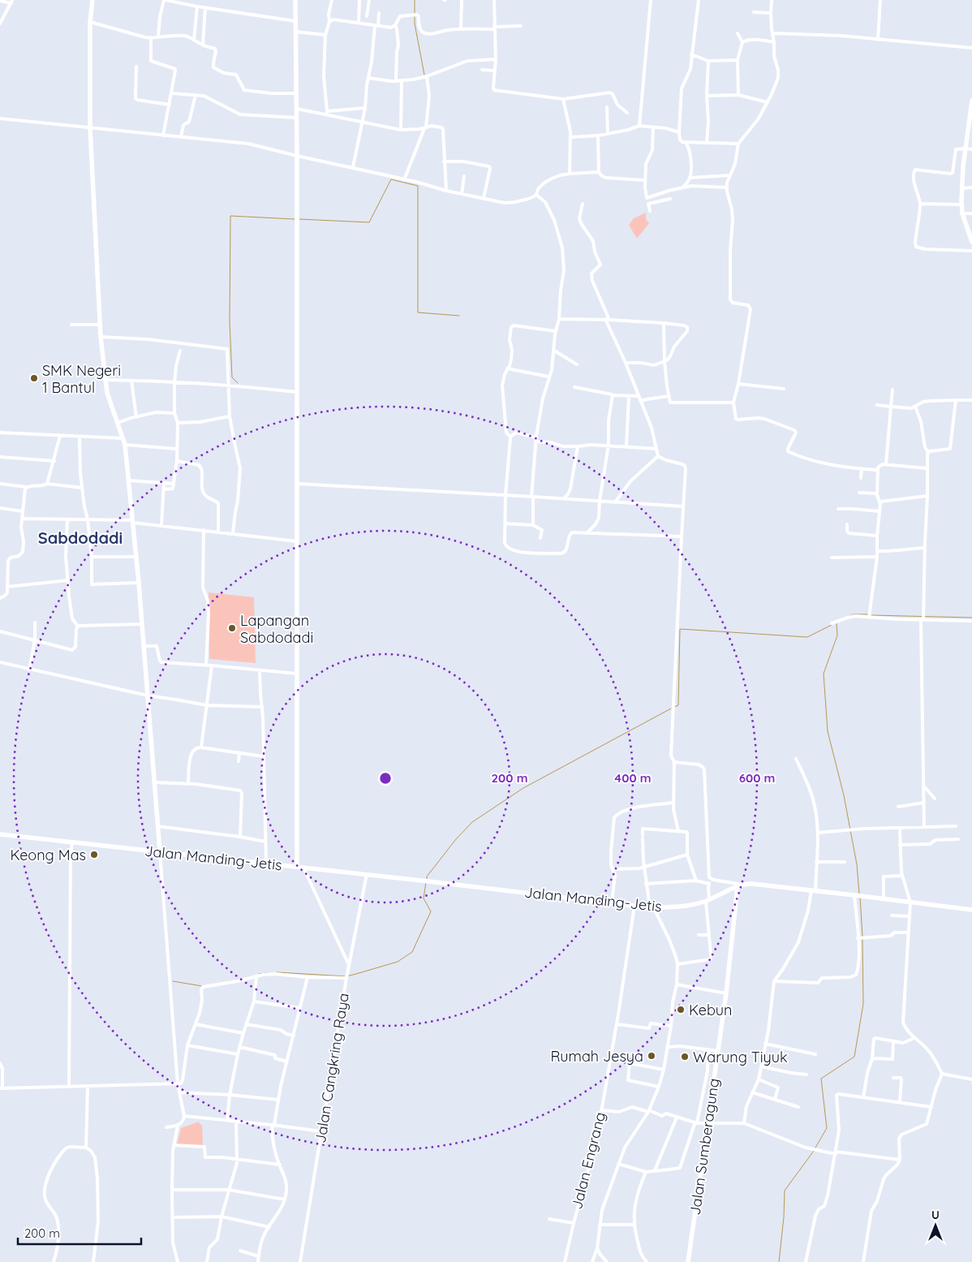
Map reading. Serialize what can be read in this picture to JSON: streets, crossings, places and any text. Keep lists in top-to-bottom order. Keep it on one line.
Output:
{"streets":{"street":["Jalan Manding-Jetis","Jalan Cangkring Raya","Jalan Sumberagung","Jalan Engrang"]},"crossings":[["Jalan Manding-Jetis","Jalan Cangkring Raya"],["Jalan Manding-Jetis","Jalan Sumberagung"],["Jalan Manding-Jetis","Jalan Engrang"]],"districts":["Sabdodadi"],"places":["SMK Negeri 1 Bantul","Lapangan Sabdodadi","Keong Mas","Kebun","Rumah Jesya","Warung Tiyuk"],"scale_bar":"200 m","north":"top","rings":["200 m","400 m","600 m"]}
